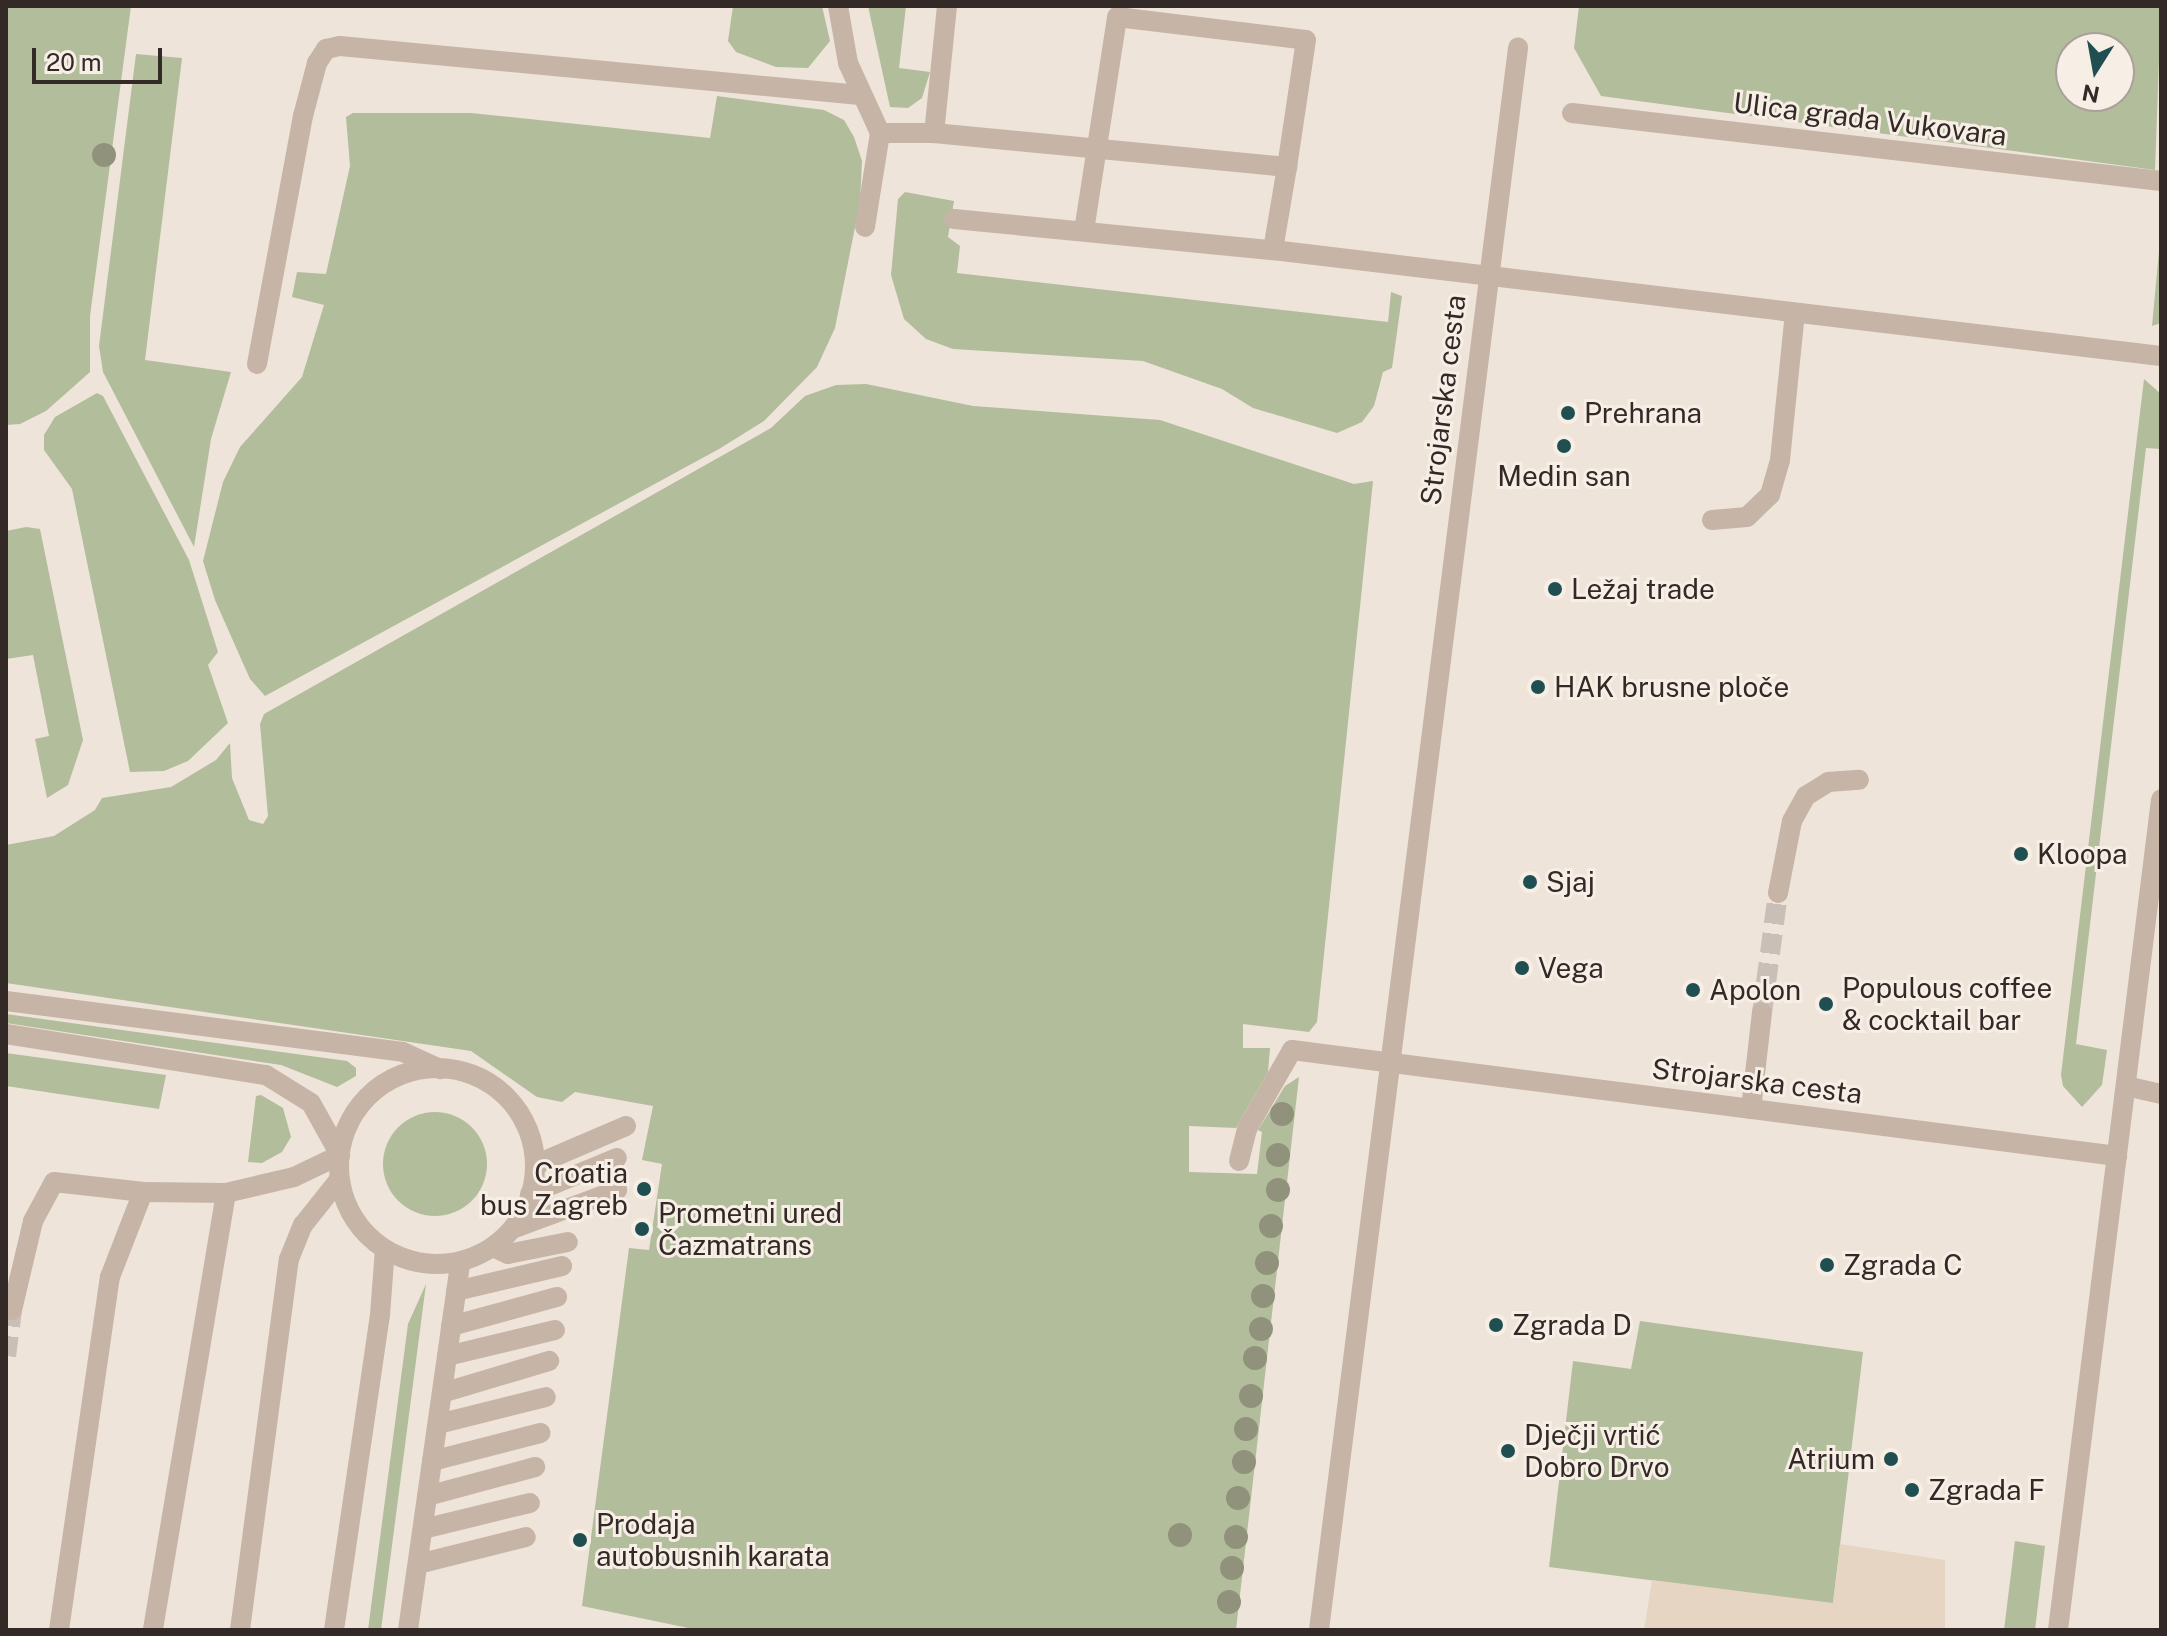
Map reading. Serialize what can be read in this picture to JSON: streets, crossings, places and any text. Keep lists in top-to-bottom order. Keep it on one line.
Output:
{"streets":{"street":["Ulica grada Vukovara","Strojarska cesta"]},"places":["Prehrana","Medin san","Ležaj trade","HAK brusne ploče","Kloopa","Sjaj","Vega","Apolon","Populous coffee & cocktail bar","Croatia bus Zagreb","Prometni ured Čazmatrans","Zgrada C","Zgrada D","Dječji vrtić Dobro Drvo","Atrium","Zgrada F","Prodaja autobusnih karata"],"scale_bar":"20 m","north":"bottom"}
